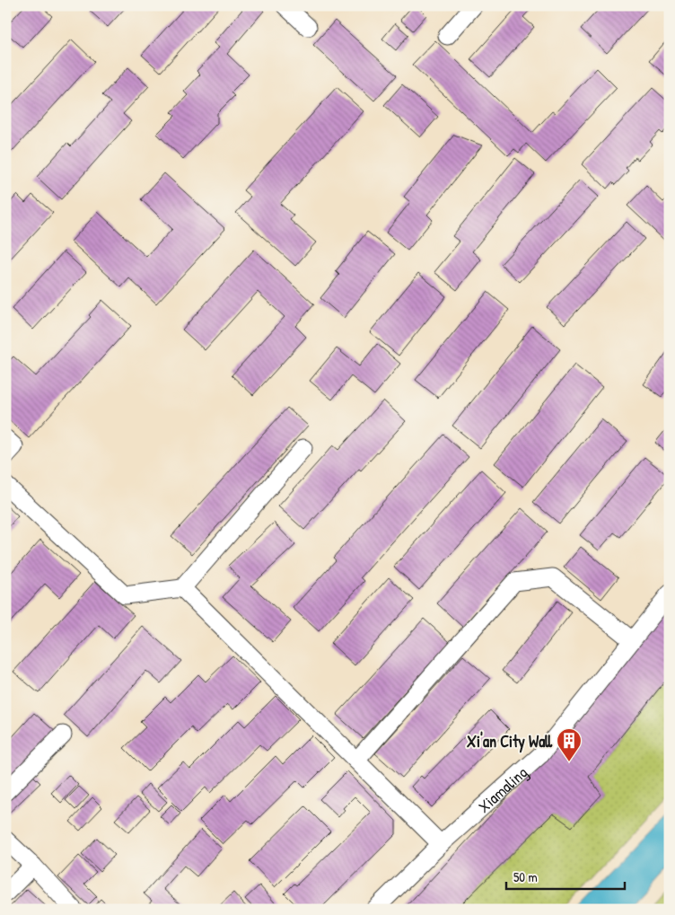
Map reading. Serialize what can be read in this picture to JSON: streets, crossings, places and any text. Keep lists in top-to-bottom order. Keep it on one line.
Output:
{"streets":{"street":["Xiamaling"]},"places":{"building":["Xi'an City Wall"]},"scale_bar":"50 m"}
